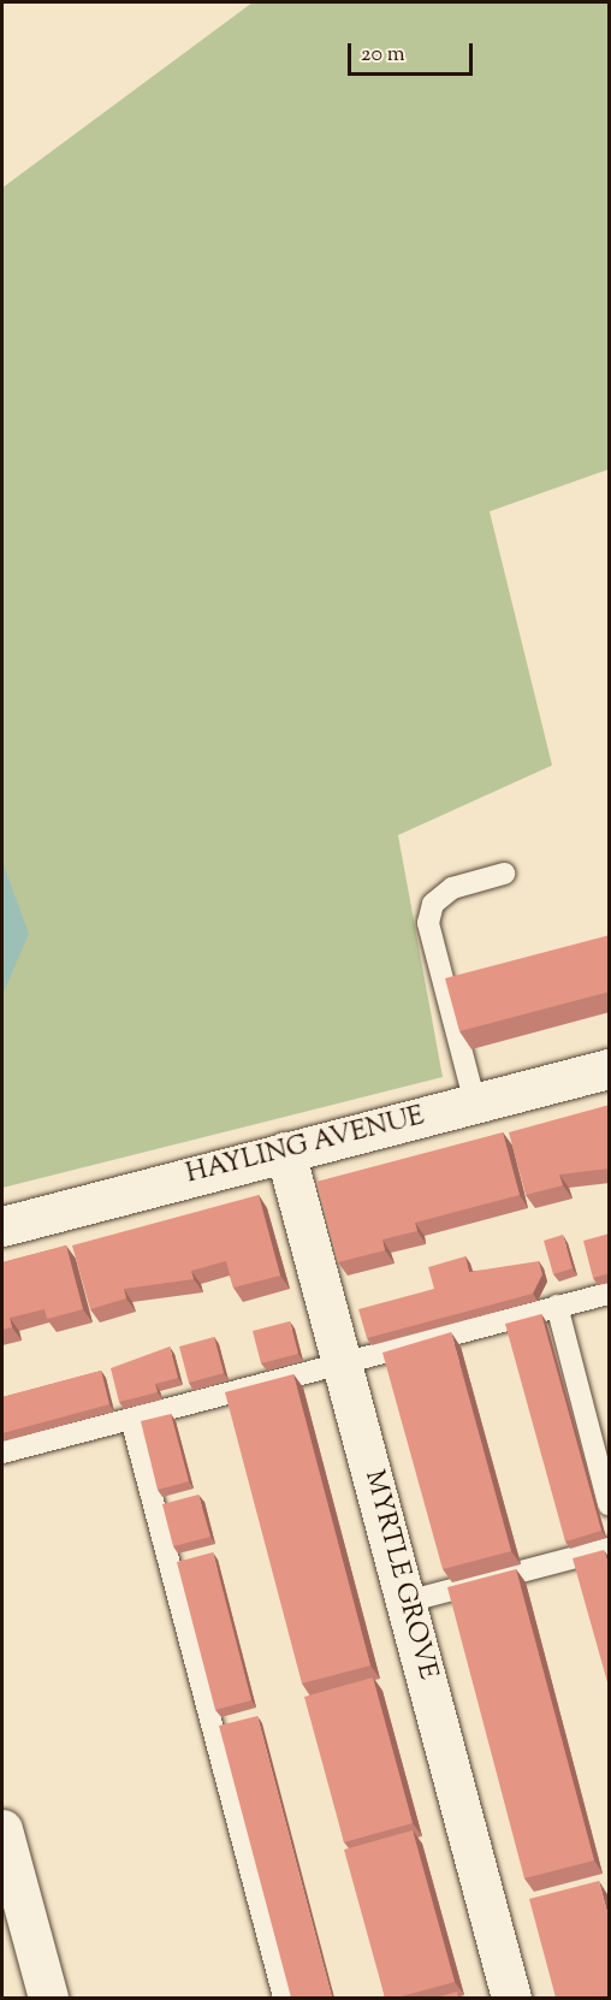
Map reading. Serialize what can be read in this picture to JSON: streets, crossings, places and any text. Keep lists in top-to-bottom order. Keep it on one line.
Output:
{"streets":{"street":["HAYLING AVENUE","MYRTLE GROVE"]},"crossings":[["HAYLING AVENUE","MYRTLE GROVE"]],"scale_bar":"20 m"}
